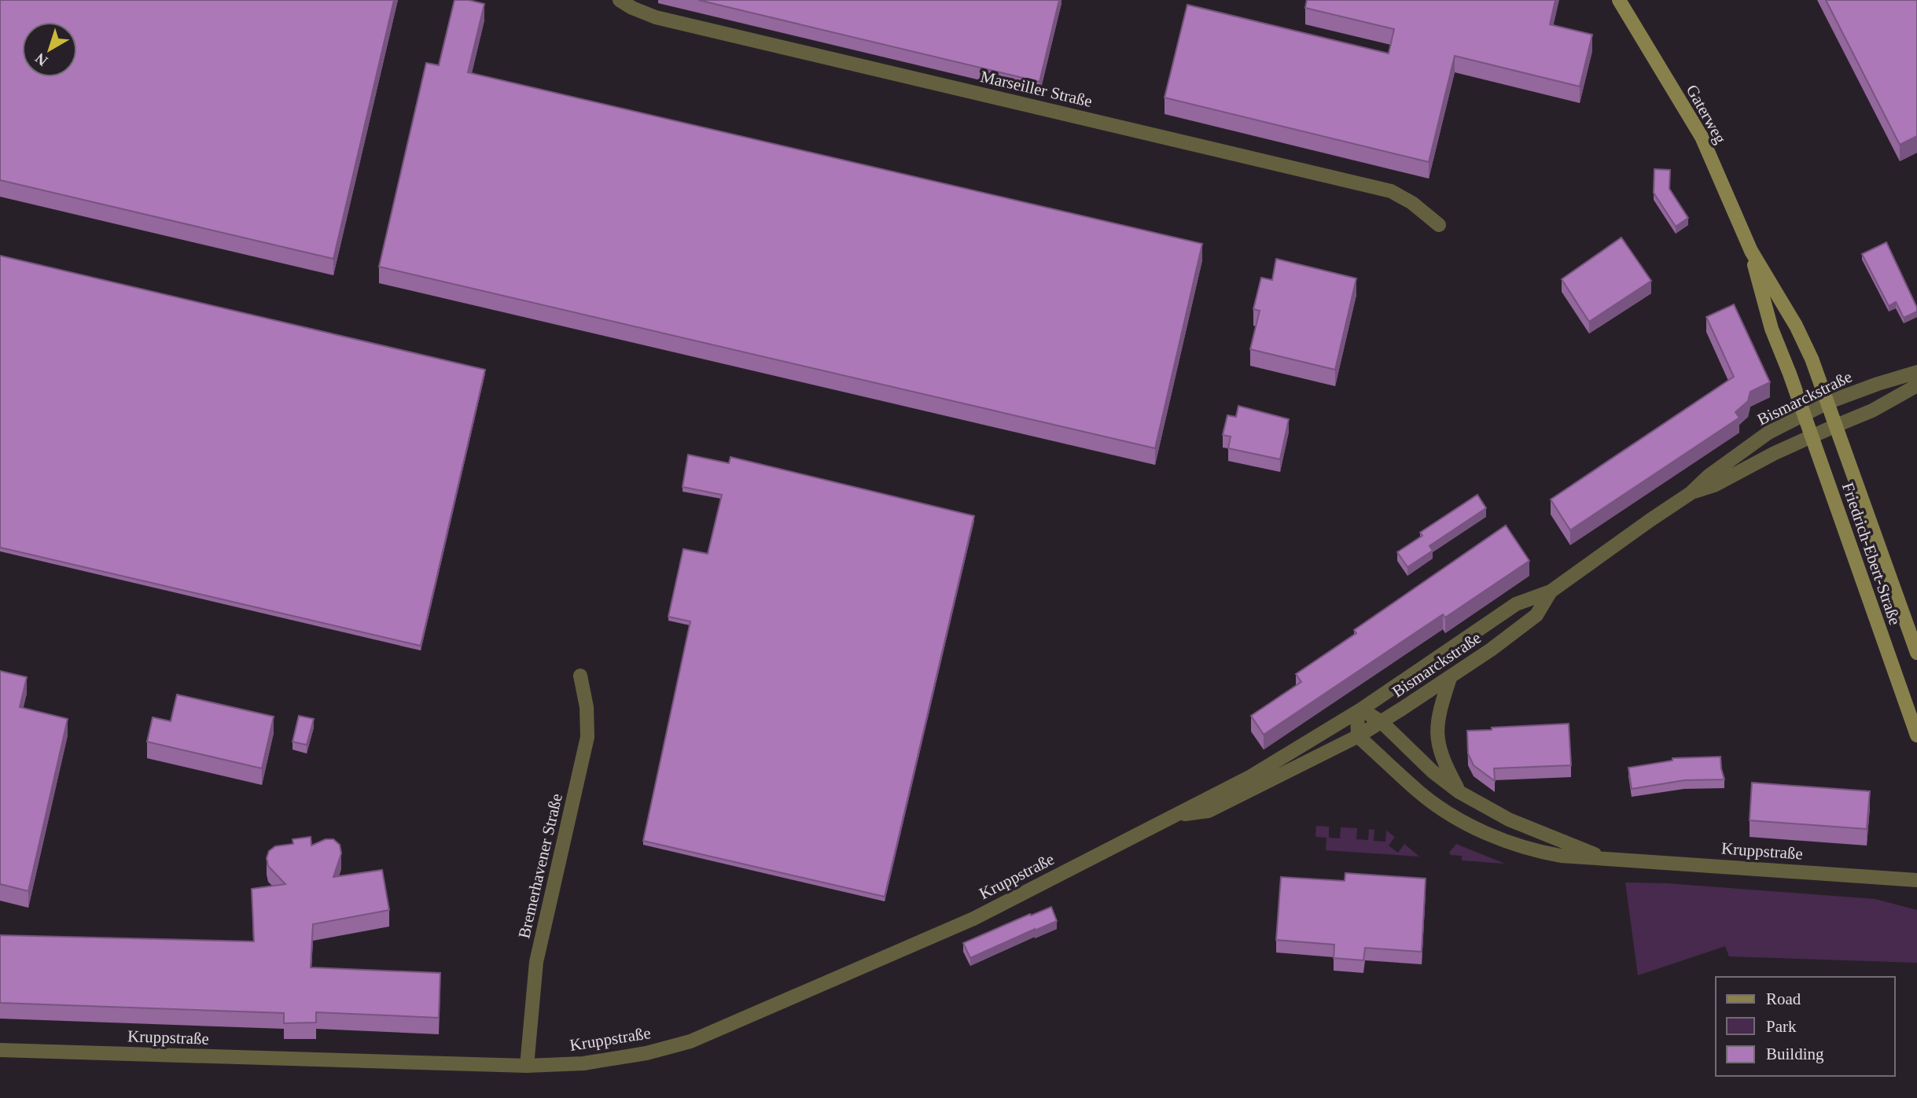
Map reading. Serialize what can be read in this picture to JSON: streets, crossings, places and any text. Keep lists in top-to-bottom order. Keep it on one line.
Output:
{"streets":{"main road":["Gaterweg","Friedrich-Ebert-Straße"],"street":["Marseiller Straße","Bismarckstraße","Kruppstraße","Bremerhavener Straße"]},"crossings":[["Gaterweg","Bismarckstraße"],["Gaterweg","Friedrich-Ebert-Straße"],["Bismarckstraße","Friedrich-Ebert-Straße"],["Bismarckstraße","Kruppstraße"],["Kruppstraße","Bremerhavener Straße"]],"legend":["Road","Park","Building"],"north":"bottom left"}
